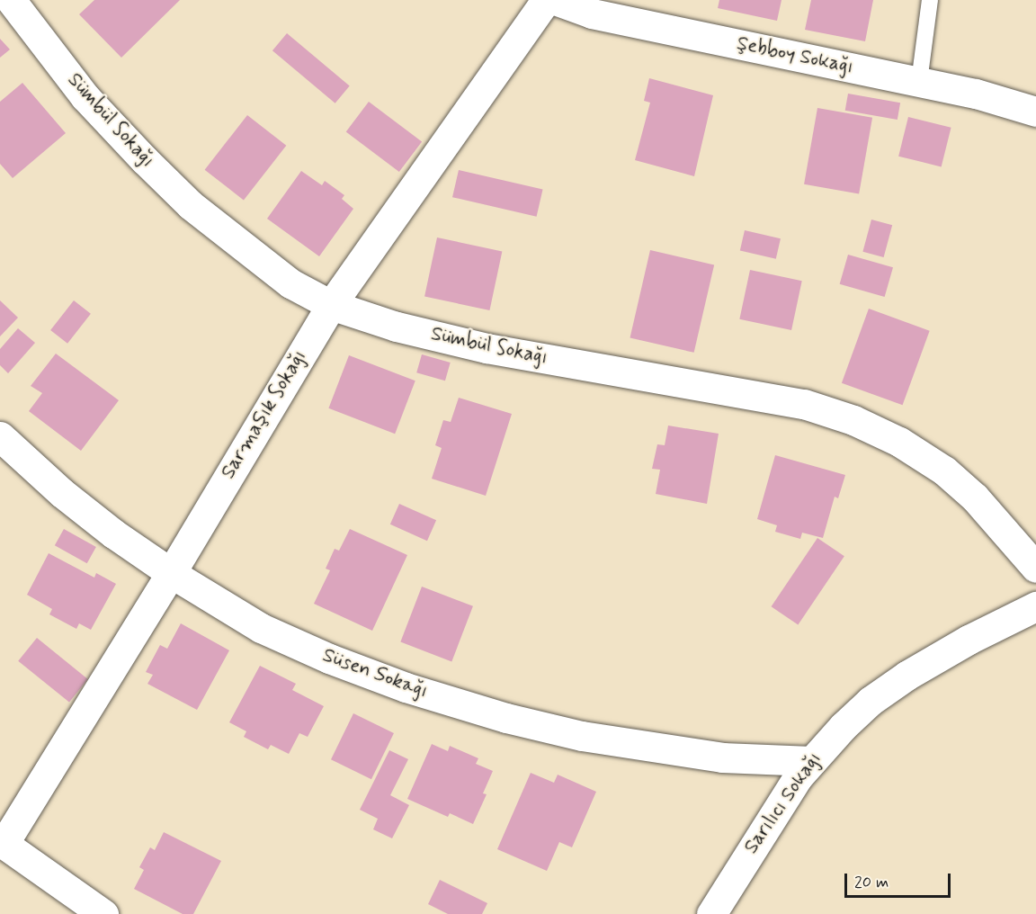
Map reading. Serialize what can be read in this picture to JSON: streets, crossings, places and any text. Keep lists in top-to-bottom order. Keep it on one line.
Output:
{"streets":{"street":["Şebboy Sokağı","Sümbül Sokağı","Sarmaşık Sokağı","Süsen Sokağı","Sarılıcı Sokağı"]},"crossings":[["Sümbül Sokağı","Sarmaşık Sokağı"],["Sarmaşık Sokağı","Süsen Sokağı"],["Süsen Sokağı","Sarılıcı Sokağı"]],"scale_bar":"20 m"}
